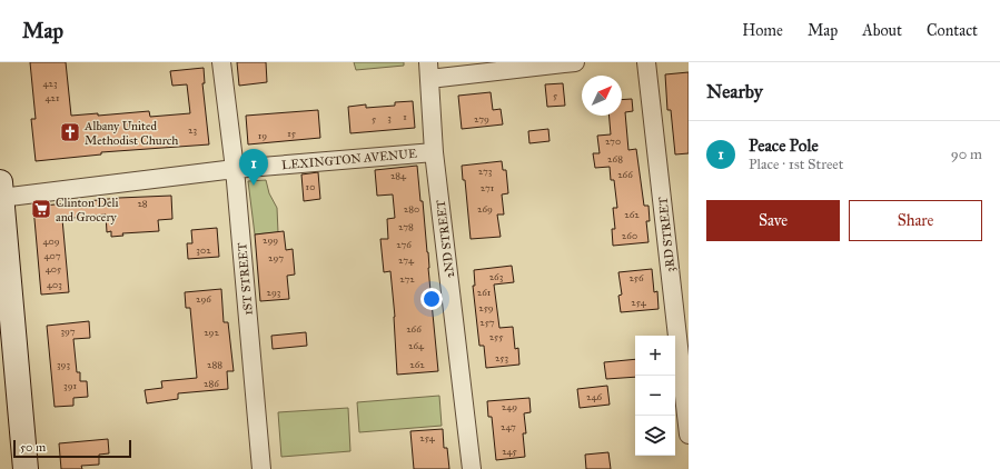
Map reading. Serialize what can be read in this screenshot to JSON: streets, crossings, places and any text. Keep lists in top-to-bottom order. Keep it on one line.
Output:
{"streets":{"street":["LEXINGTON AVENUE","3RD STREET","2ND STREET","1ST STREET"]},"crossings":[["LEXINGTON AVENUE","2ND STREET"],["LEXINGTON AVENUE","1ST STREET"]],"places":{"church":["Albany United Methodist Church"],"supermarket":["Clinton Deli and Grocery"]},"house_numbers":["423","5","421","1","3","5","279","23","15","19","270","268","273","266","284","10","271","28","280","269","262","278","260","299","409","276","302","407","297","274","405","263","256","272","403","293","261","296","254","259","257","266","397","292","255","264","253","393","288","262","286","391","246","249","247","254","245"],"scale_bar":"50 m","north":"top right","page":{"header":"Map","nav":["Home","Map","About","Contact"],"heading":"Nearby","list":[{"mark":"1","name":"Peace Pole","note":"Place · 1st Street","value":"90 m"}],"pins":"1","buttons":["Save","Share"],"map_buttons":["+","−"],"scale":"50 m"}}
